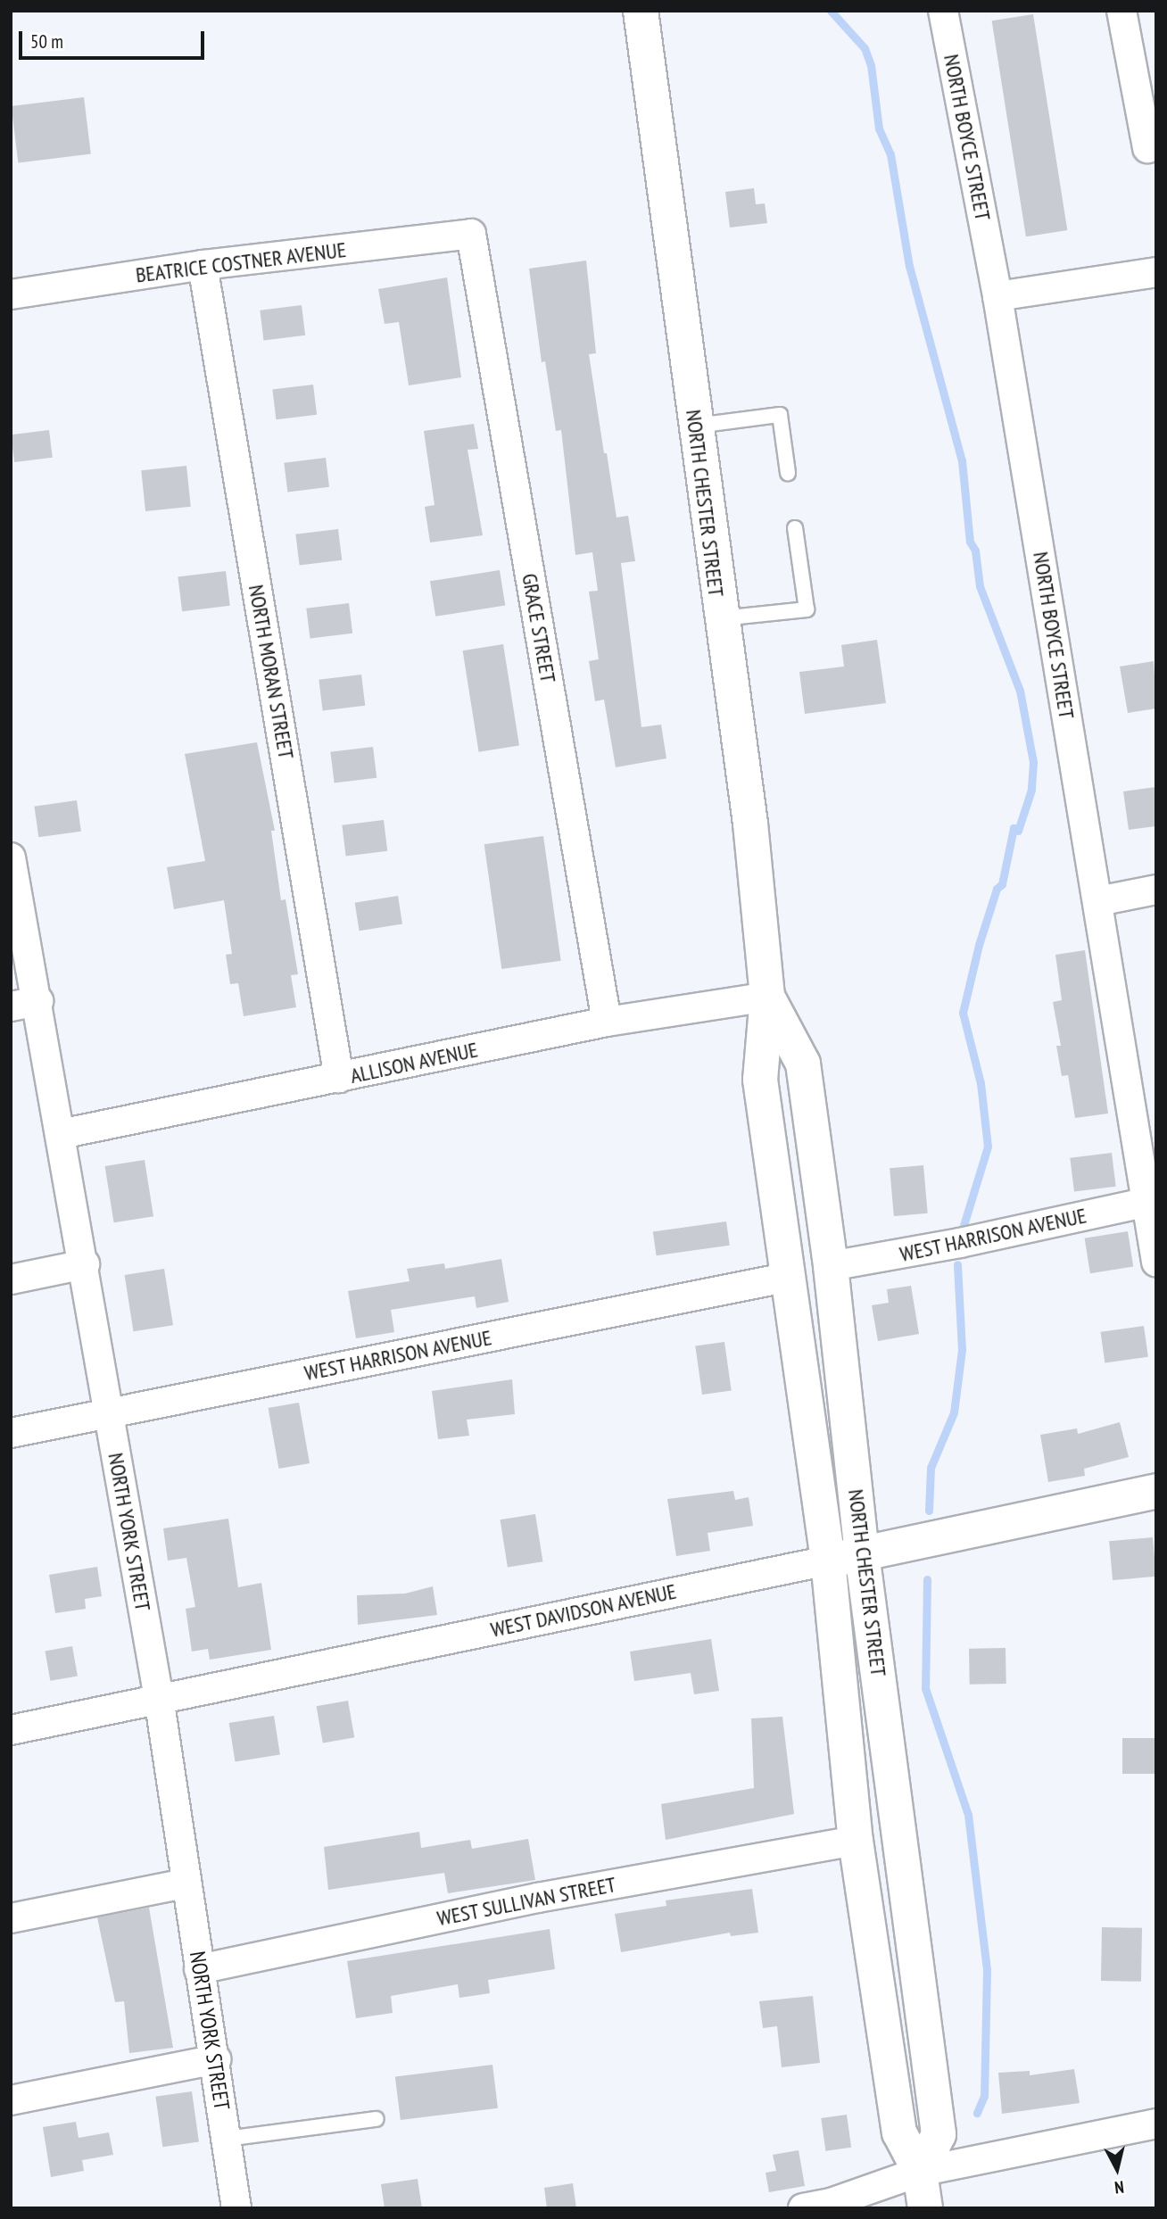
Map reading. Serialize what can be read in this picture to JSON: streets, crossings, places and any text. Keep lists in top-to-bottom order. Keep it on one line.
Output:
{"streets":{"main road":["NORTH CHESTER STREET","WEST DAVIDSON AVENUE"],"street":["NORTH BOYCE STREET","BEATRICE COSTNER AVENUE","GRACE STREET","NORTH MORAN STREET","ALLISON AVENUE","WEST HARRISON AVENUE","NORTH YORK STREET","WEST SULLIVAN STREET"]},"crossings":[["NORTH BOYCE STREET","WEST HARRISON AVENUE"],["BEATRICE COSTNER AVENUE","GRACE STREET"],["BEATRICE COSTNER AVENUE","NORTH MORAN STREET"],["NORTH CHESTER STREET","ALLISON AVENUE"],["NORTH CHESTER STREET","WEST HARRISON AVENUE"],["NORTH CHESTER STREET","WEST DAVIDSON AVENUE"],["NORTH CHESTER STREET","WEST SULLIVAN STREET"],["GRACE STREET","ALLISON AVENUE"],["NORTH MORAN STREET","ALLISON AVENUE"],["ALLISON AVENUE","NORTH YORK STREET"],["WEST HARRISON AVENUE","NORTH YORK STREET"],["NORTH YORK STREET","WEST DAVIDSON AVENUE"],["NORTH YORK STREET","WEST SULLIVAN STREET"]],"scale_bar":"50 m","north":"bottom"}
